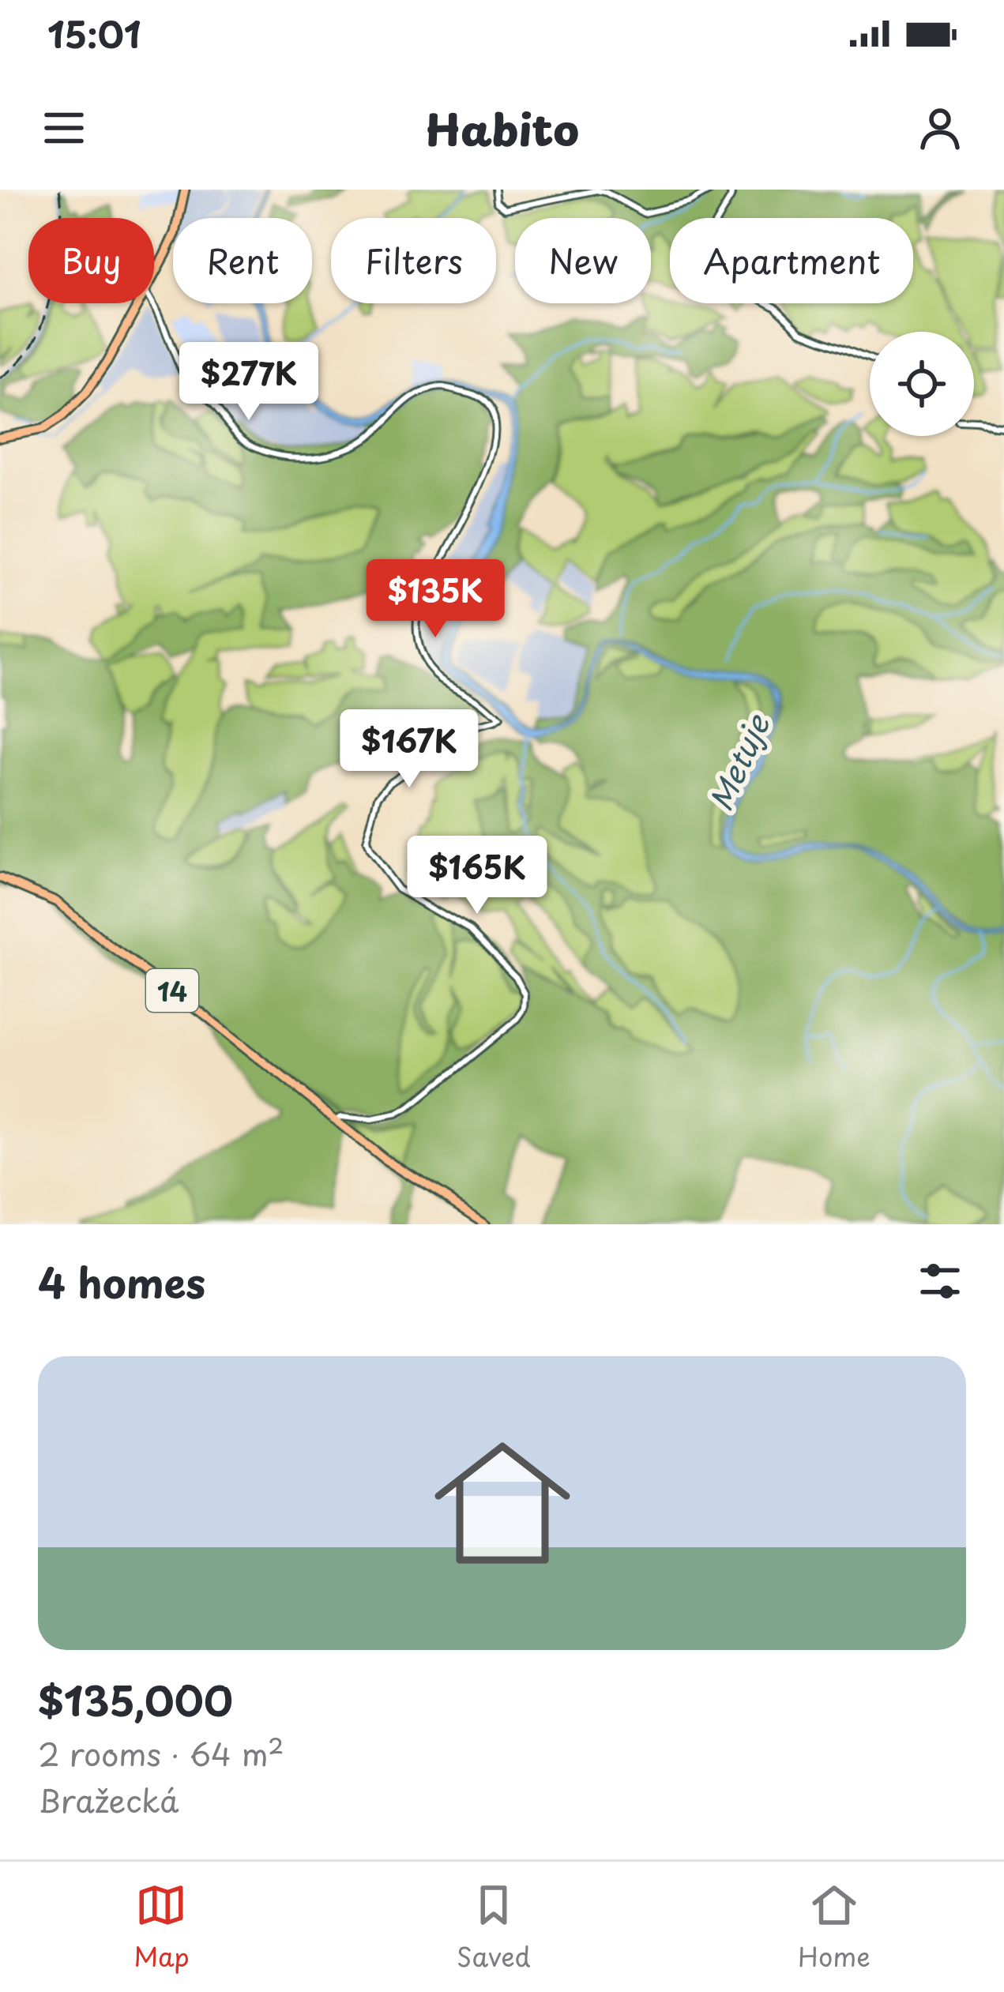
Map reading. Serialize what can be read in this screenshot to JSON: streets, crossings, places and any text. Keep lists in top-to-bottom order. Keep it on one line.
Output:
{"streets":{"main road":["14"]},"water":["Metuje"],"page":{"status":"15:01","header":"Habito","chip":["Buy","Rent","Filters","New","Apartment"],"price":["$277K","$135K","$167K","$165K"],"heading":"4 homes","list":[{"name":"$135,000","note":"2 rooms · 64 m² · Bražecká"}],"tabs":["Map","Saved","Home"]}}
